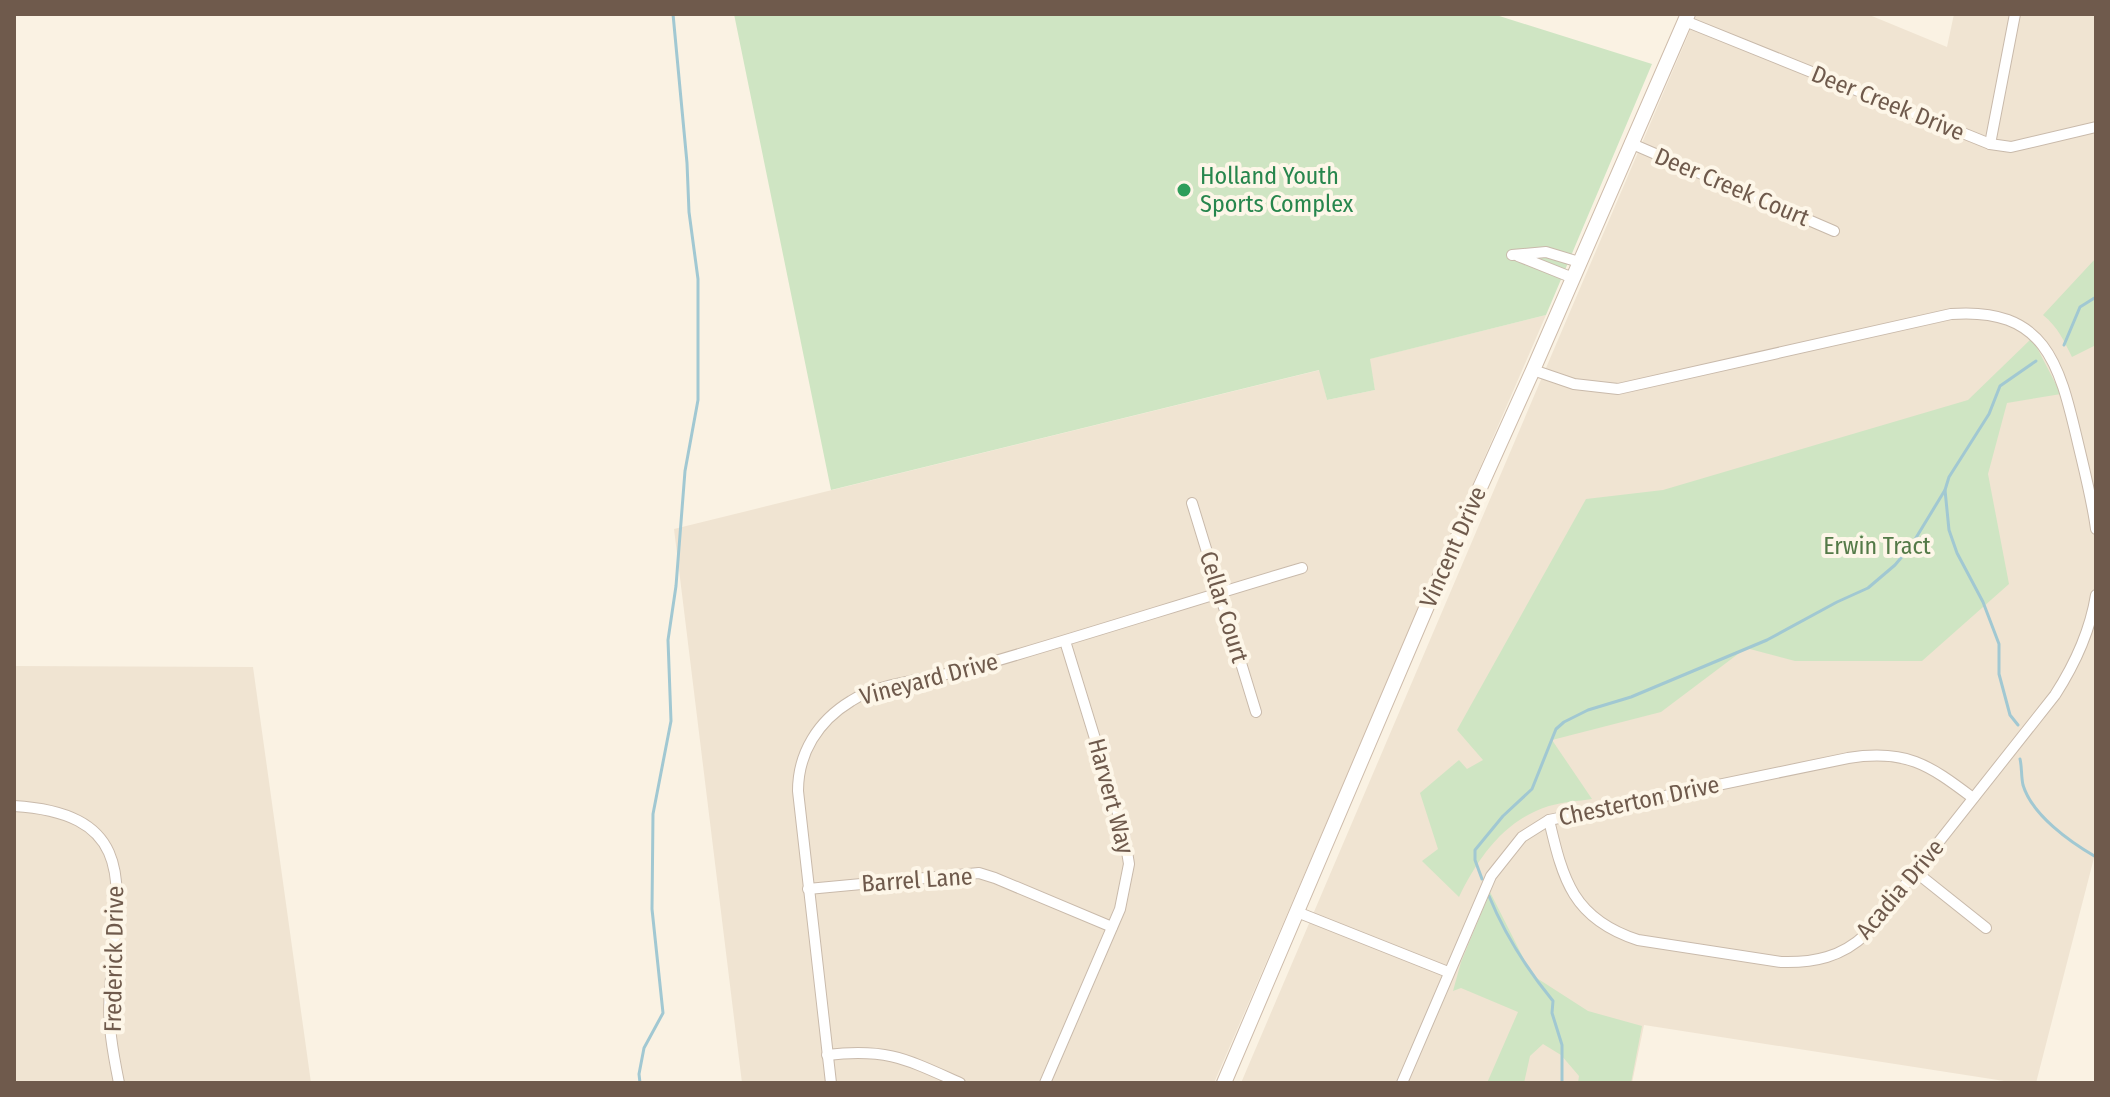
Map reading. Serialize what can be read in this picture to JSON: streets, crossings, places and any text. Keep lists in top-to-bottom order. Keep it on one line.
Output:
{"streets":{"street":["Deer Creek Drive","Deer Creek Court","Vincent Drive","Cellar Court","Vineyard Drive","Harvert Way","Chesterton Drive","Barrel Lane","Acadia Drive","Frederick Drive"]},"crossings":[["Deer Creek Drive","Vincent Drive"],["Deer Creek Court","Vincent Drive"],["Cellar Court","Vineyard Drive"],["Vineyard Drive","Harvert Way"],["Vineyard Drive","Barrel Lane"],["Harvert Way","Barrel Lane"],["Chesterton Drive","Acadia Drive"]],"parks":["Erwin Tract"],"places":["Holland Youth Sports Complex"]}
